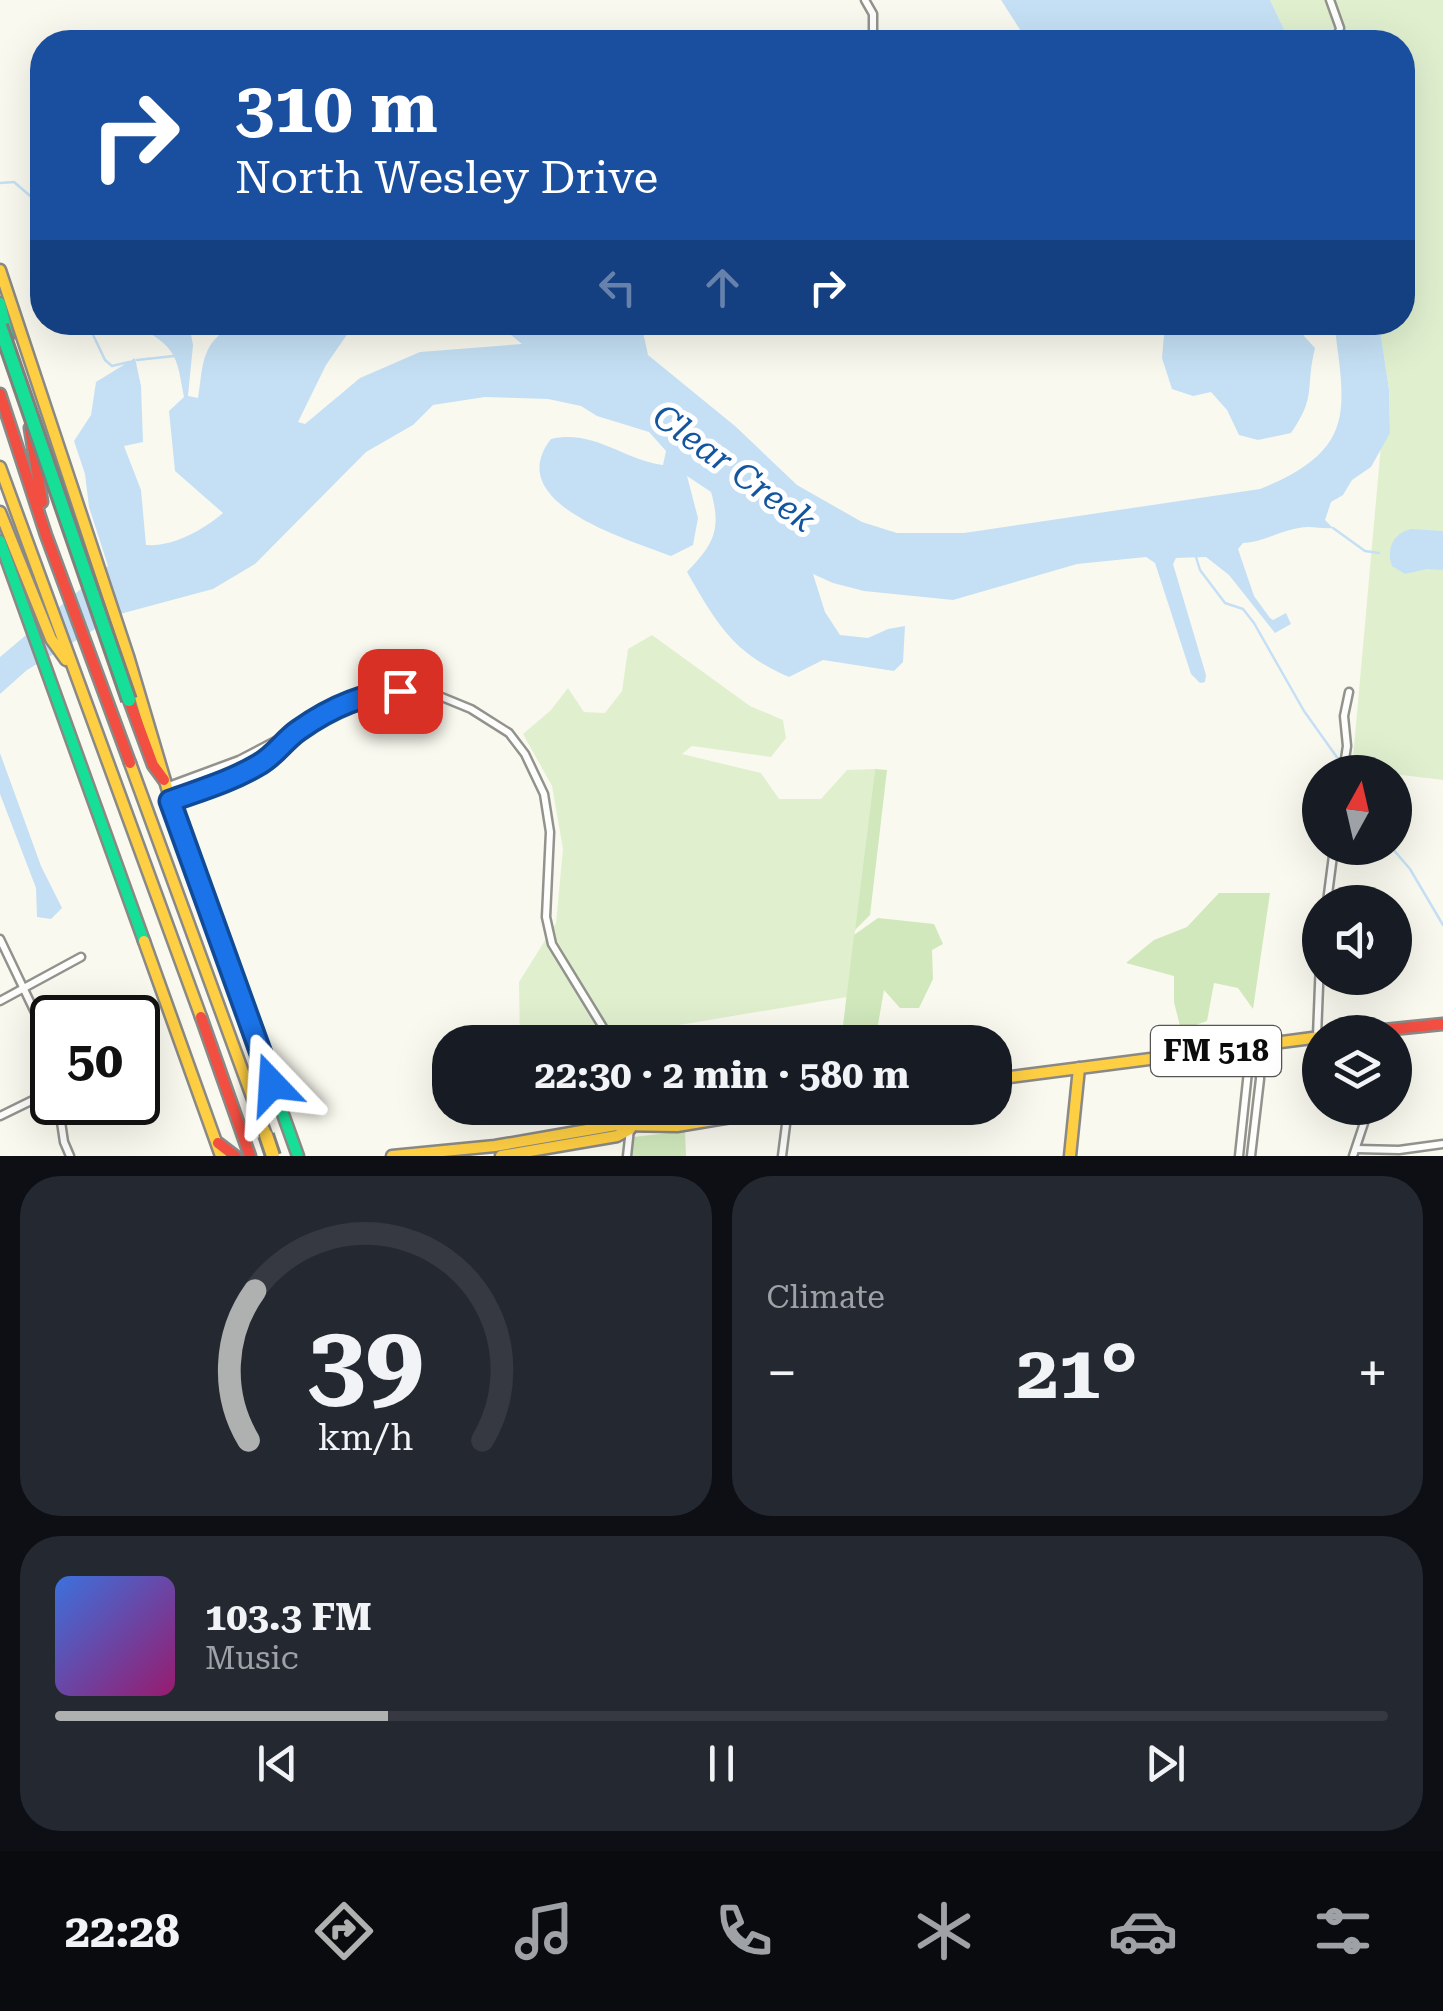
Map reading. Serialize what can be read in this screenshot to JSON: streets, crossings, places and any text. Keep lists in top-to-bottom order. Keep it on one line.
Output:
{"streets":{"main road":["FM 518"]},"water":["Clear Creek"],"north":"top","page":{"turn":["310 m","North Wesley Drive"],"limit":"50","trip":"22:30 · 2 min · 580 m","tile":"Climate","heat":["−","21°","+"],"song":["103.3 FM","Music"],"tabs":"22:28","gauge":["39","km/h"]}}
